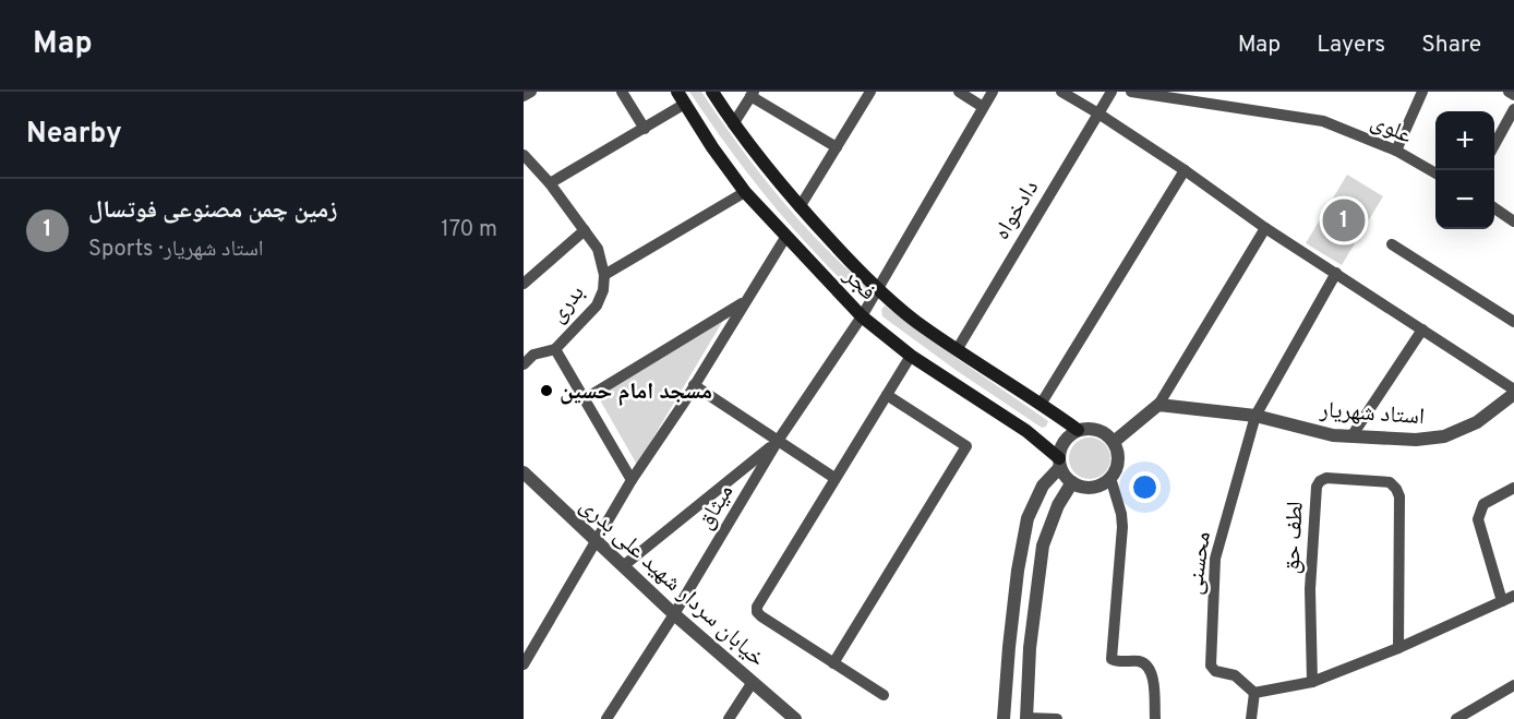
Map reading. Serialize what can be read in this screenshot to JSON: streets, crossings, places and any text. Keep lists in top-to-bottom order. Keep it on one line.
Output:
{"streets":{"main road":["فجر"],"street":["علوی","دادخواه","بدری","استاد شهریار","میثاق","لطف حق","محسنی","خیابان سردار شهید علی بدری"]},"crossings":[["دادخواه","فجر"],["فجر","میثاق"],["استاد شهریار","محسنی"],["میثاق","خیابان سردار شهید علی بدری"]],"places":["مسجد امام حسین"],"page":{"header":"Map","nav":["Map","Layers","Share"],"heading":"Nearby","map_buttons":["+","−"],"list":[{"mark":"1","name":"زمین چمن مصنوعی فوتسال","note":"Sports · استاد شهریار","value":"170 m"}],"pins":"1"}}
